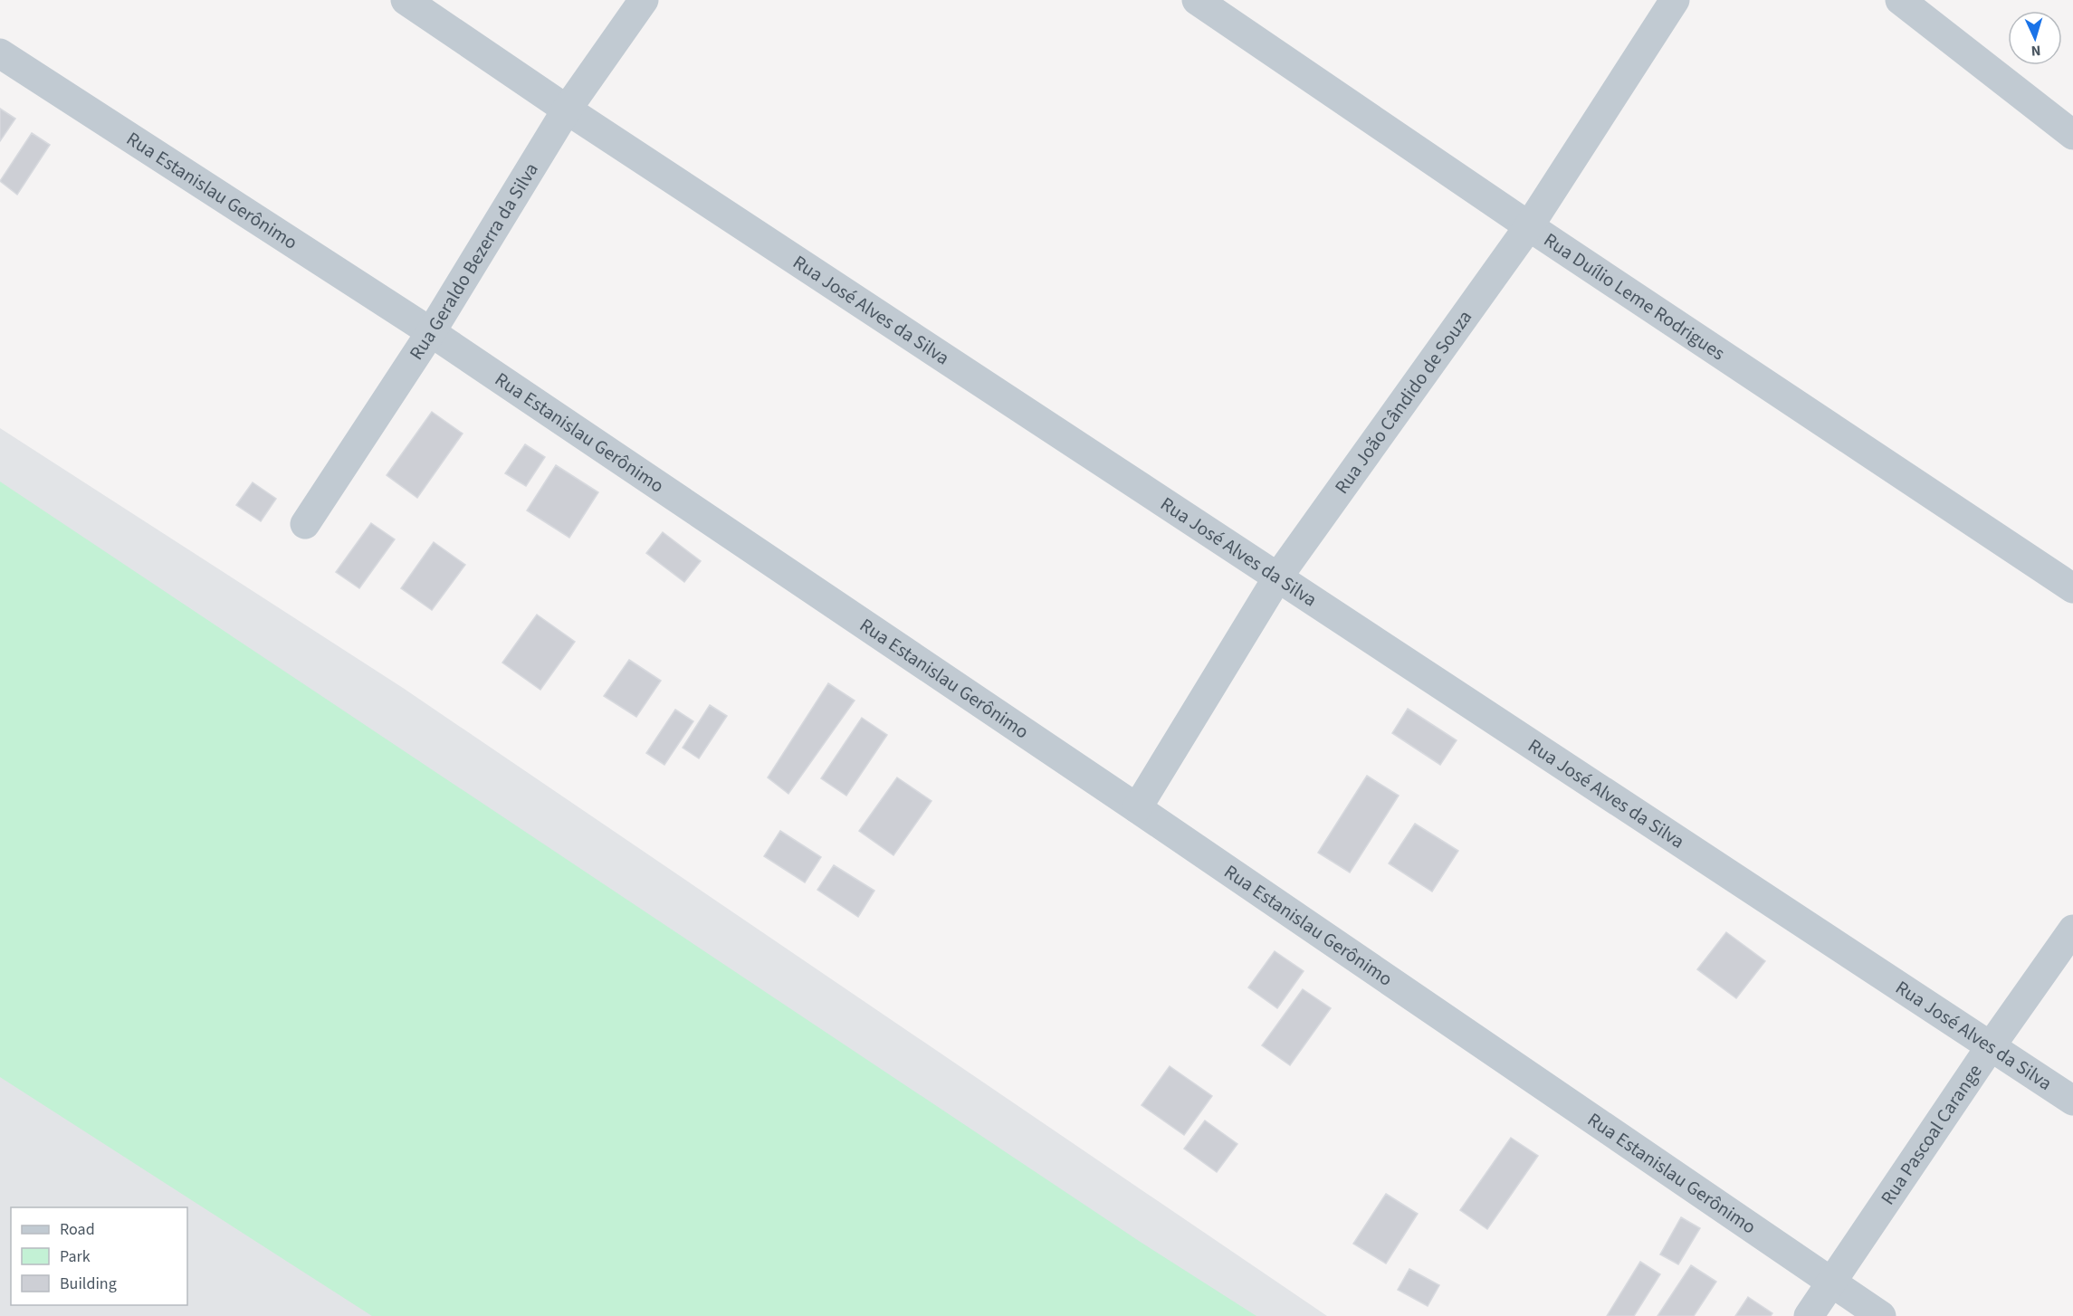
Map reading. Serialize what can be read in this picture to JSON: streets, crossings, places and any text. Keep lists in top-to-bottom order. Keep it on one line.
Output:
{"streets":{"street":["Rua Estanislau Gerônimo","Rua Geraldo Bezerra da Silva","Rua Duílio Leme Rodrigues","Rua José Alves da Silva","Rua João Cândido de Souza","Rua Pascoal Carange"]},"crossings":[["Rua Estanislau Gerônimo","Rua Geraldo Bezerra da Silva"],["Rua Estanislau Gerônimo","Rua João Cândido de Souza"],["Rua Estanislau Gerônimo","Rua Pascoal Carange"],["Rua Geraldo Bezerra da Silva","Rua José Alves da Silva"],["Rua Duílio Leme Rodrigues","Rua João Cândido de Souza"],["Rua José Alves da Silva","Rua João Cândido de Souza"],["Rua José Alves da Silva","Rua Pascoal Carange"]],"legend":["Road","Park","Building"],"north":"bottom"}
